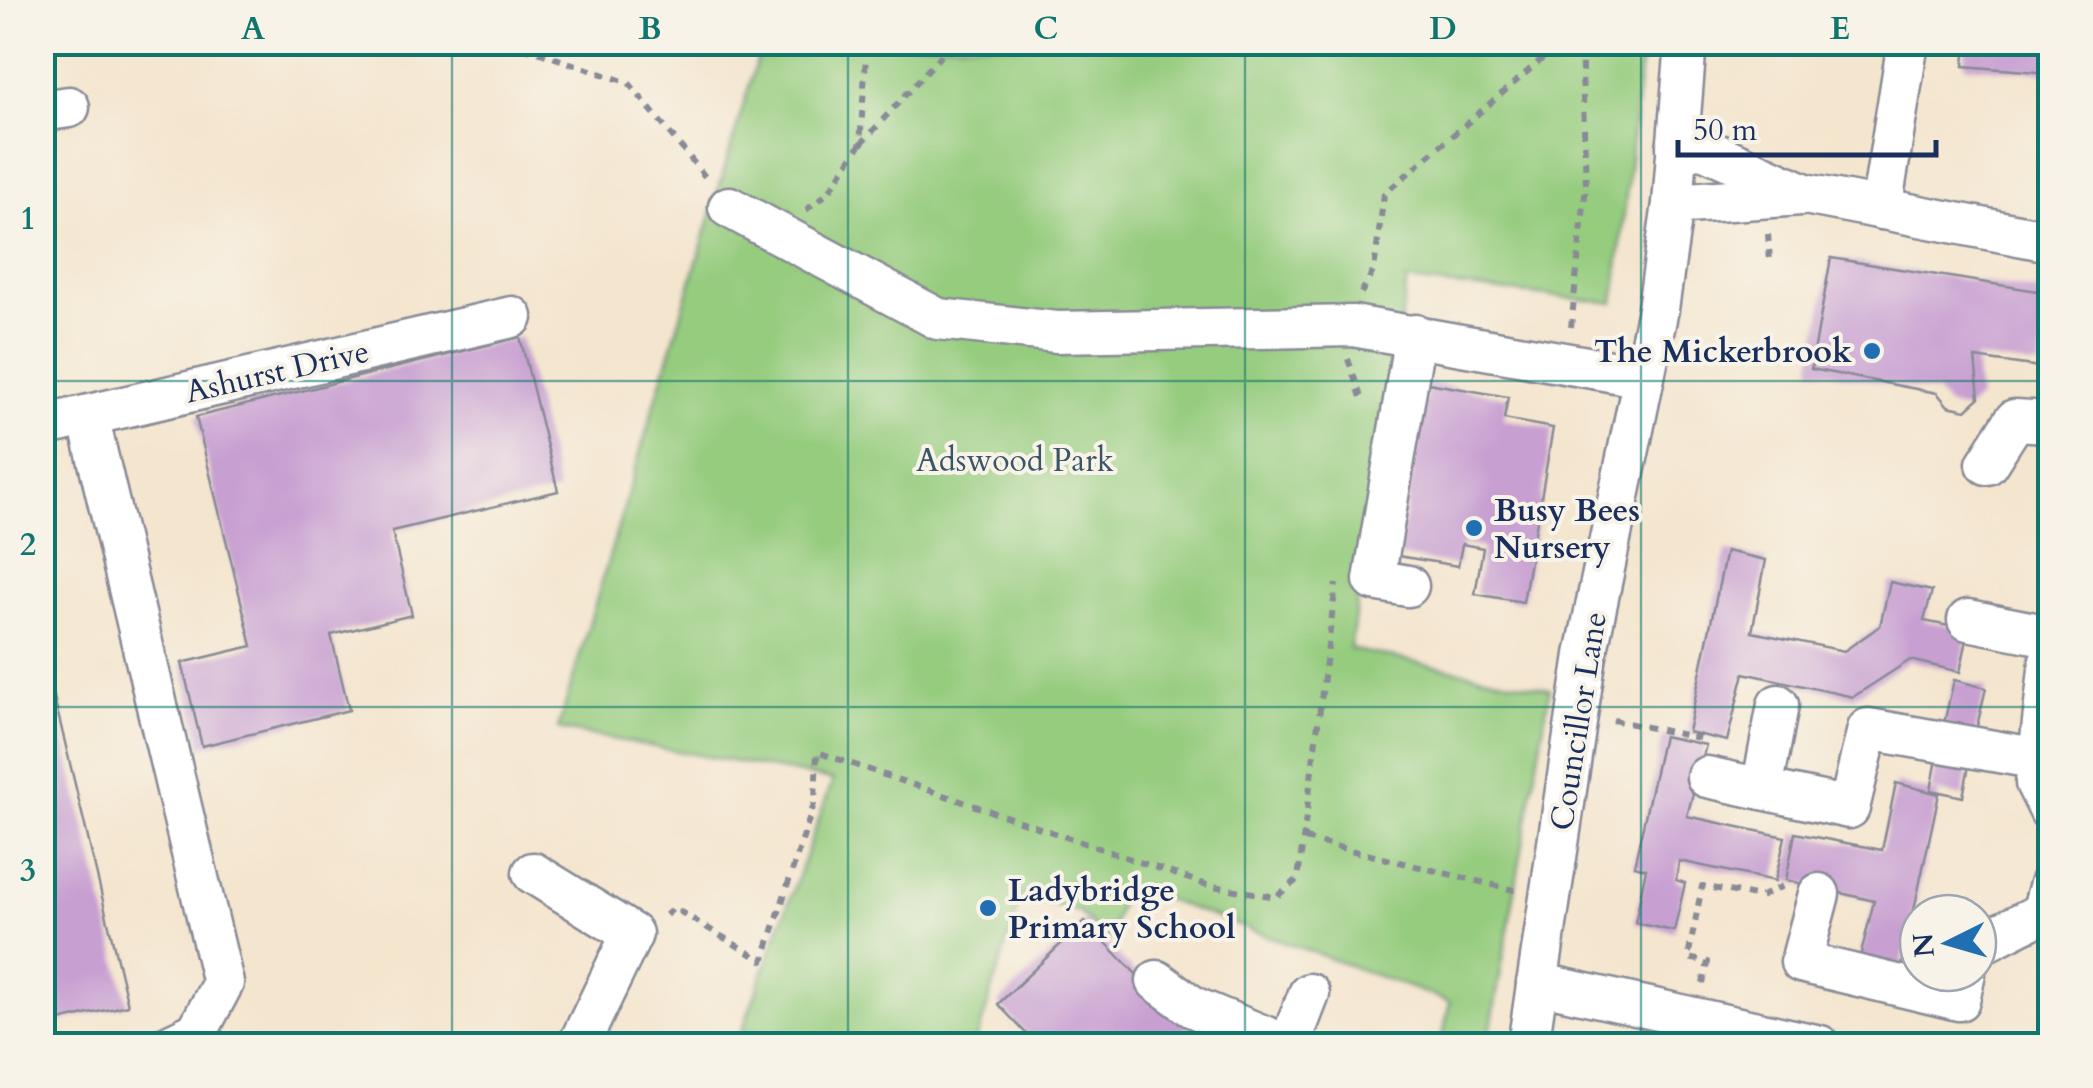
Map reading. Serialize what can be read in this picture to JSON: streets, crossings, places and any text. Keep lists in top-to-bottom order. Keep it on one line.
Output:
{"streets":{"street":["Ashurst Drive","Councillor Lane"]},"parks":["Adswood Park"],"places":["The Mickerbrook","Busy Bees Nursery","Ladybridge Primary School"],"scale_bar":"50 m","north":"left","grid":{"columns":["A","B","C","D","E"],"rows":["1","2","3"]}}
